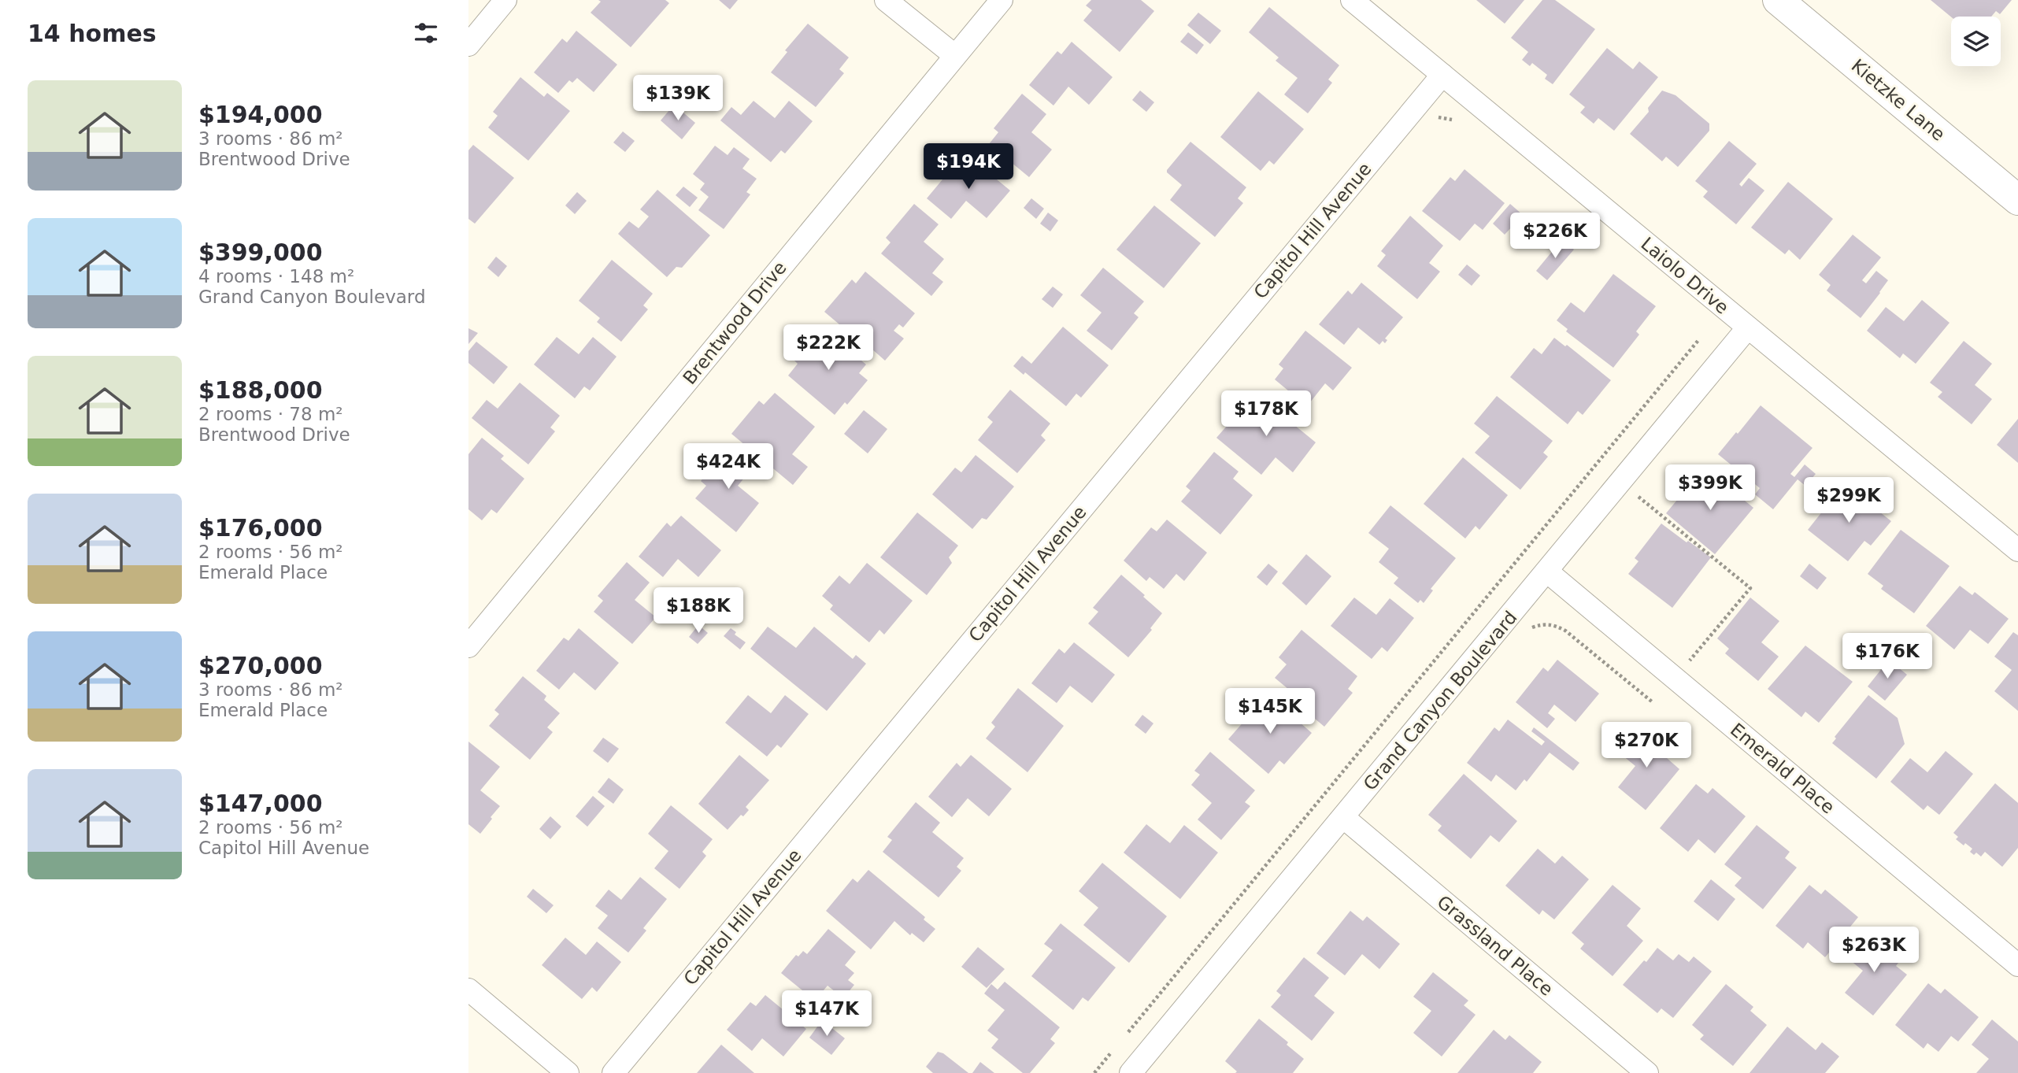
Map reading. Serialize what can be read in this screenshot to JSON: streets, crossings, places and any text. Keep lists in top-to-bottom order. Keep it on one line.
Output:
{"streets":{"main road":["Kietzke Lane"],"street":["Capitol Hill Avenue","Laiolo Drive","Brentwood Drive","Grand Canyon Boulevard","Emerald Place","Grassland Place"]},"crossings":[["Capitol Hill Avenue","Laiolo Drive"],["Laiolo Drive","Grand Canyon Boulevard"],["Grand Canyon Boulevard","Emerald Place"],["Grand Canyon Boulevard","Grassland Place"]],"page":{"heading":"14 homes","list":[{"name":"$194,000","note":"3 rooms · 86 m² · Brentwood Drive"},{"name":"$399,000","note":"4 rooms · 148 m² · Grand Canyon Boulevard"},{"name":"$188,000","note":"2 rooms · 78 m² · Brentwood Drive"},{"name":"$176,000","note":"2 rooms · 56 m² · Emerald Place"},{"name":"$270,000","note":"3 rooms · 86 m² · Emerald Place"},{"name":"$147,000","note":"2 rooms · 56 m² · Capitol Hill Avenue"}],"price":["$139K","$194K","$226K","$222K","$178K","$424K","$399K","$299K","$188K","$176K","$145K","$270K","$263K","$147K"]}}
